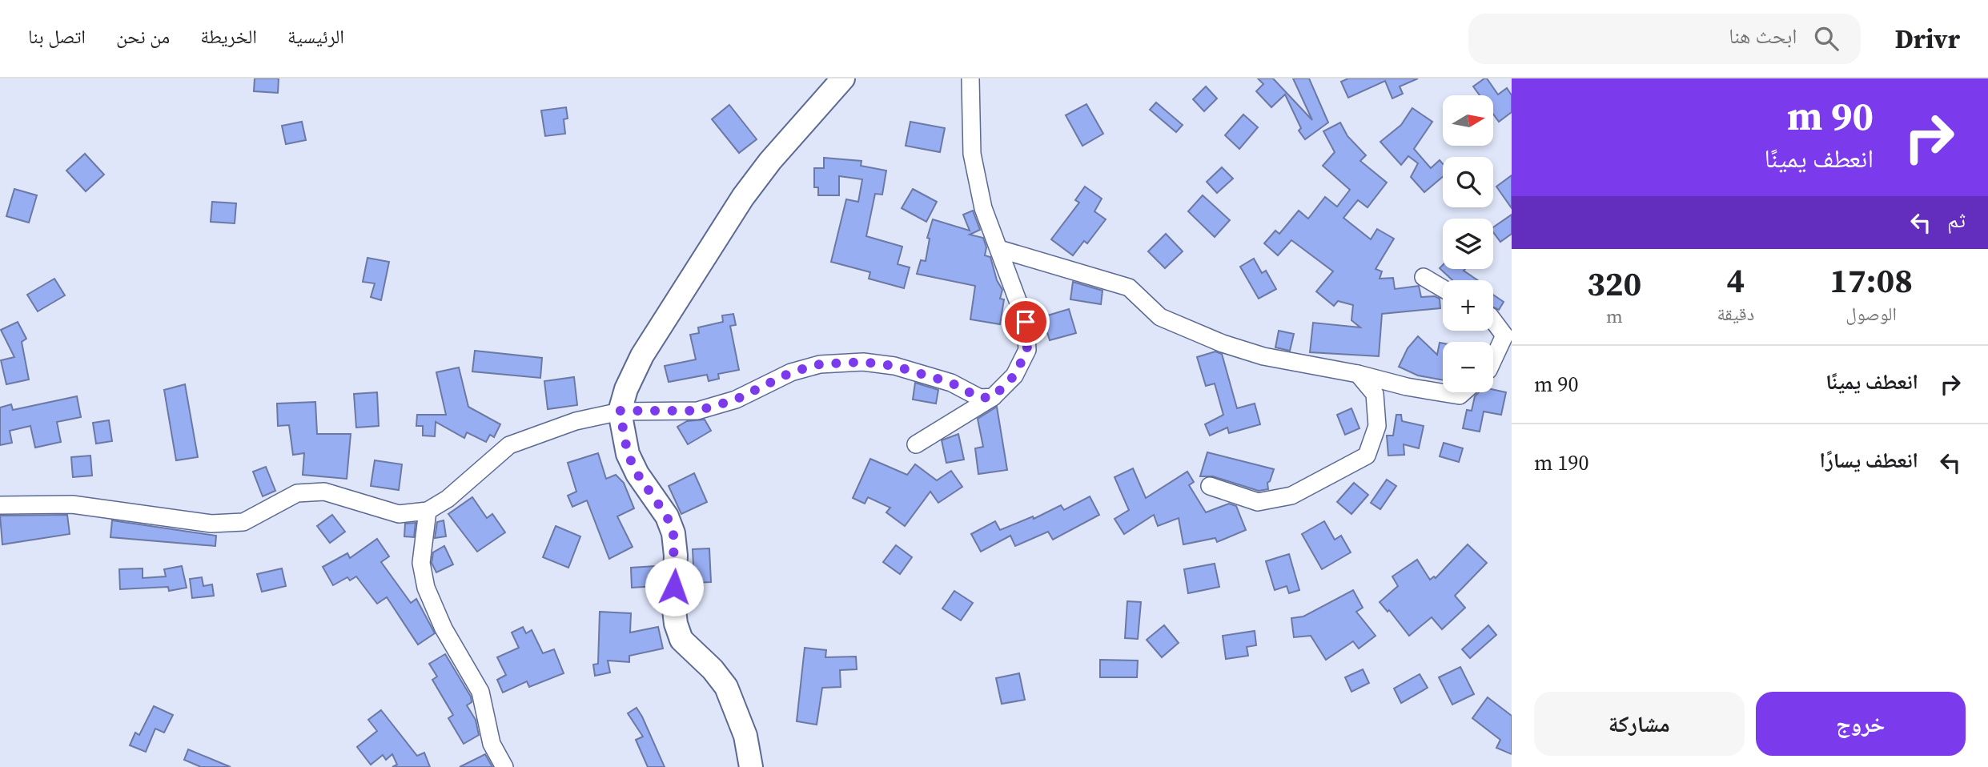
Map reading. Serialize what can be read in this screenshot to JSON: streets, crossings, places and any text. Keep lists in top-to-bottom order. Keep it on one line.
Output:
{"north":"right","page":{"header":"Drivr","search":"ابحث هنا","nav":["الرئيسية","الخريطة","من نحن","اتصل بنا"],"turn":["90 m","انعطف يمينًا"],"map_buttons":["+","−"],"then":"ثم","eta":["17:08","الوصول","4","دقيقة","320","m"],"list":[{"name":"انعطف يمينًا","value":"90 m"},{"name":"انعطف يسارًا","value":"190 m"}],"buttons":["خروج","مشاركة"]}}
